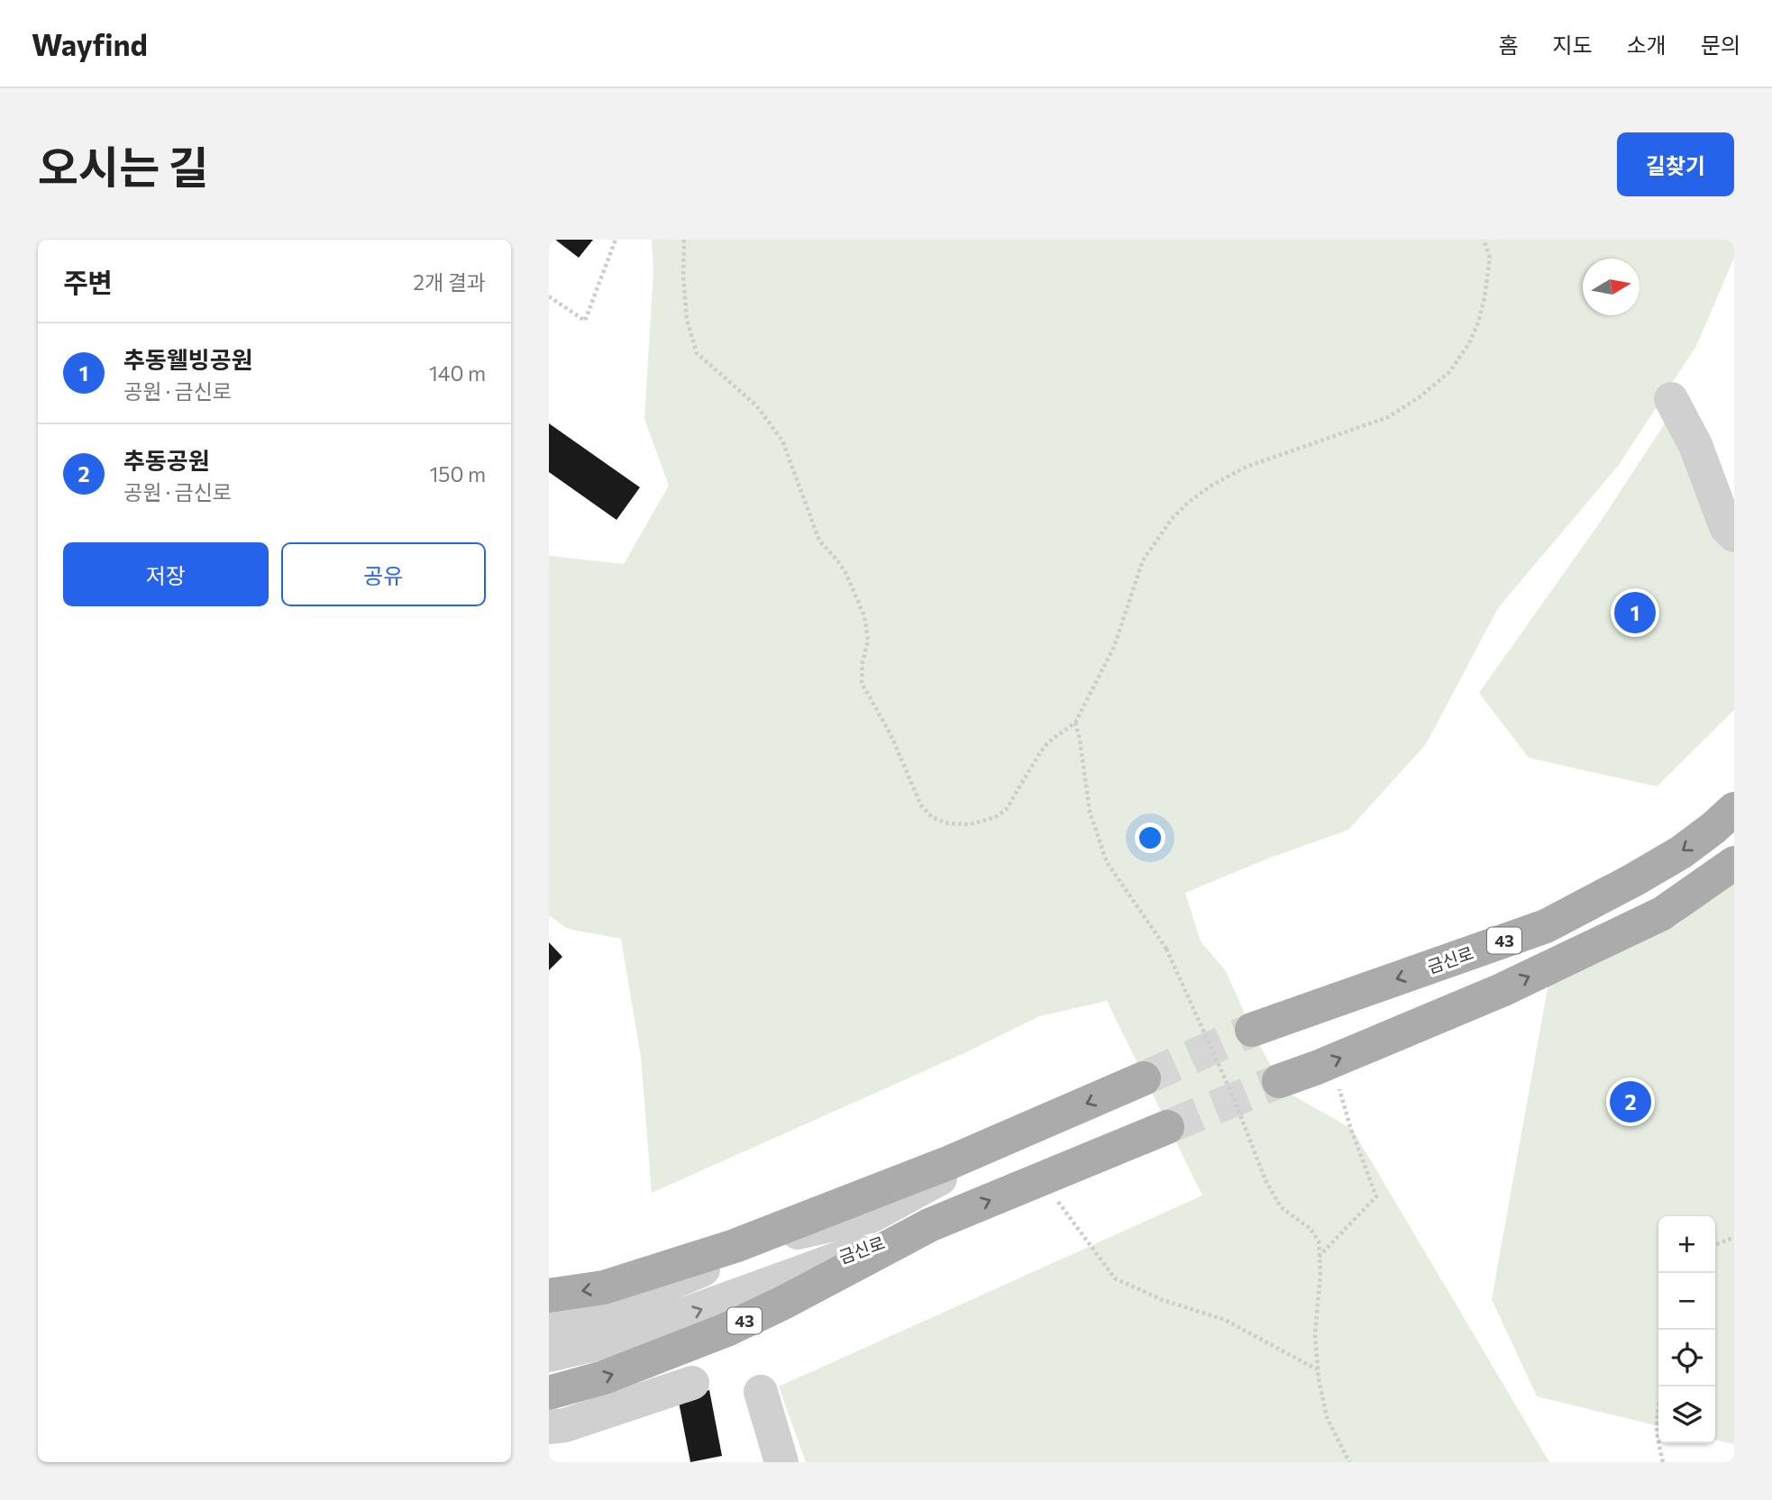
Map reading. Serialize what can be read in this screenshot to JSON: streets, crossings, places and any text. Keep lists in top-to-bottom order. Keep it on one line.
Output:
{"streets":{"main road":["43","금신로"]},"crossings":[["43","금신로"]],"north":"right","page":{"header":"Wayfind","nav":["홈","지도","소개","문의"],"title":"오시는 길","buttons":["길찾기",["저장","공유"]],"heading":["주변","2개 결과"],"list":[{"mark":"1","name":"추동웰빙공원","note":"공원 · 금신로","value":"140 m"},{"mark":"2","name":"추동공원","note":"공원 · 금신로","value":"150 m"}],"pins":["1","2"],"map_buttons":["+","−"]}}
